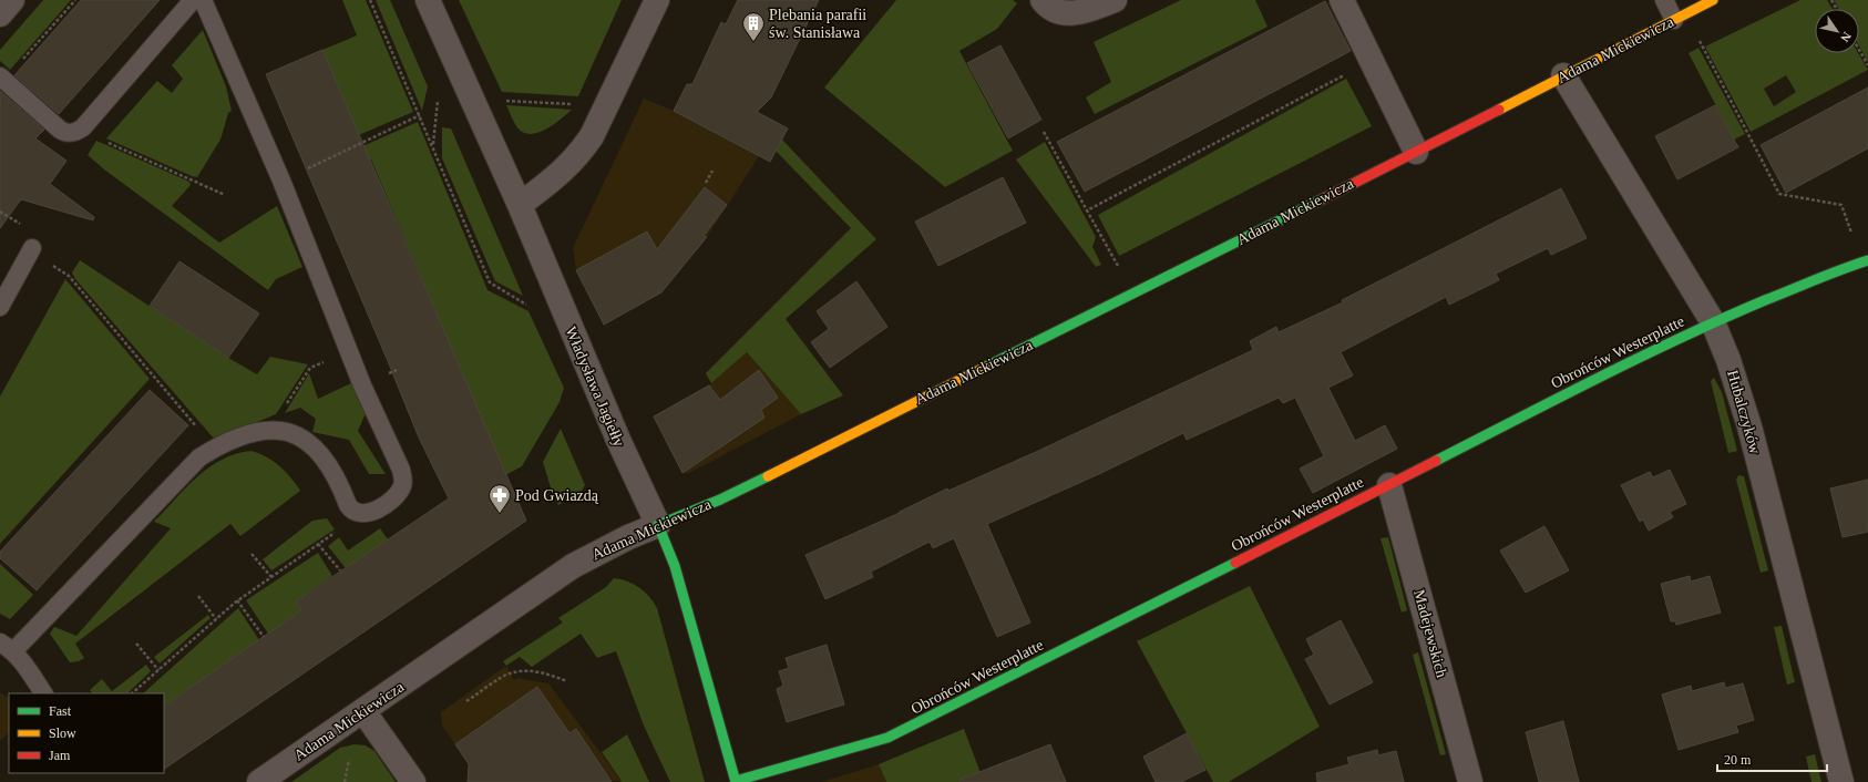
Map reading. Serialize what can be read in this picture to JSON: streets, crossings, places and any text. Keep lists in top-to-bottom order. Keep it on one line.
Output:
{"streets":{"street":["Adama Mickiewicza","Obrońców Westerplatte","Władysława Jagiełły","Hubalczyków","Madejewskich"]},"crossings":[["Adama Mickiewicza","Władysława Jagiełły"],["Adama Mickiewicza","Hubalczyków"],["Obrońców Westerplatte","Władysława Jagiełły"],["Obrońców Westerplatte","Hubalczyków"],["Obrońców Westerplatte","Madejewskich"]],"places":{"building":["Plebania parafii św. Stanisława"],"pharmacy":["Pod Gwiazdą"]},"legend":["Fast","Slow","Jam"],"scale_bar":"20 m","north":"bottom right"}
